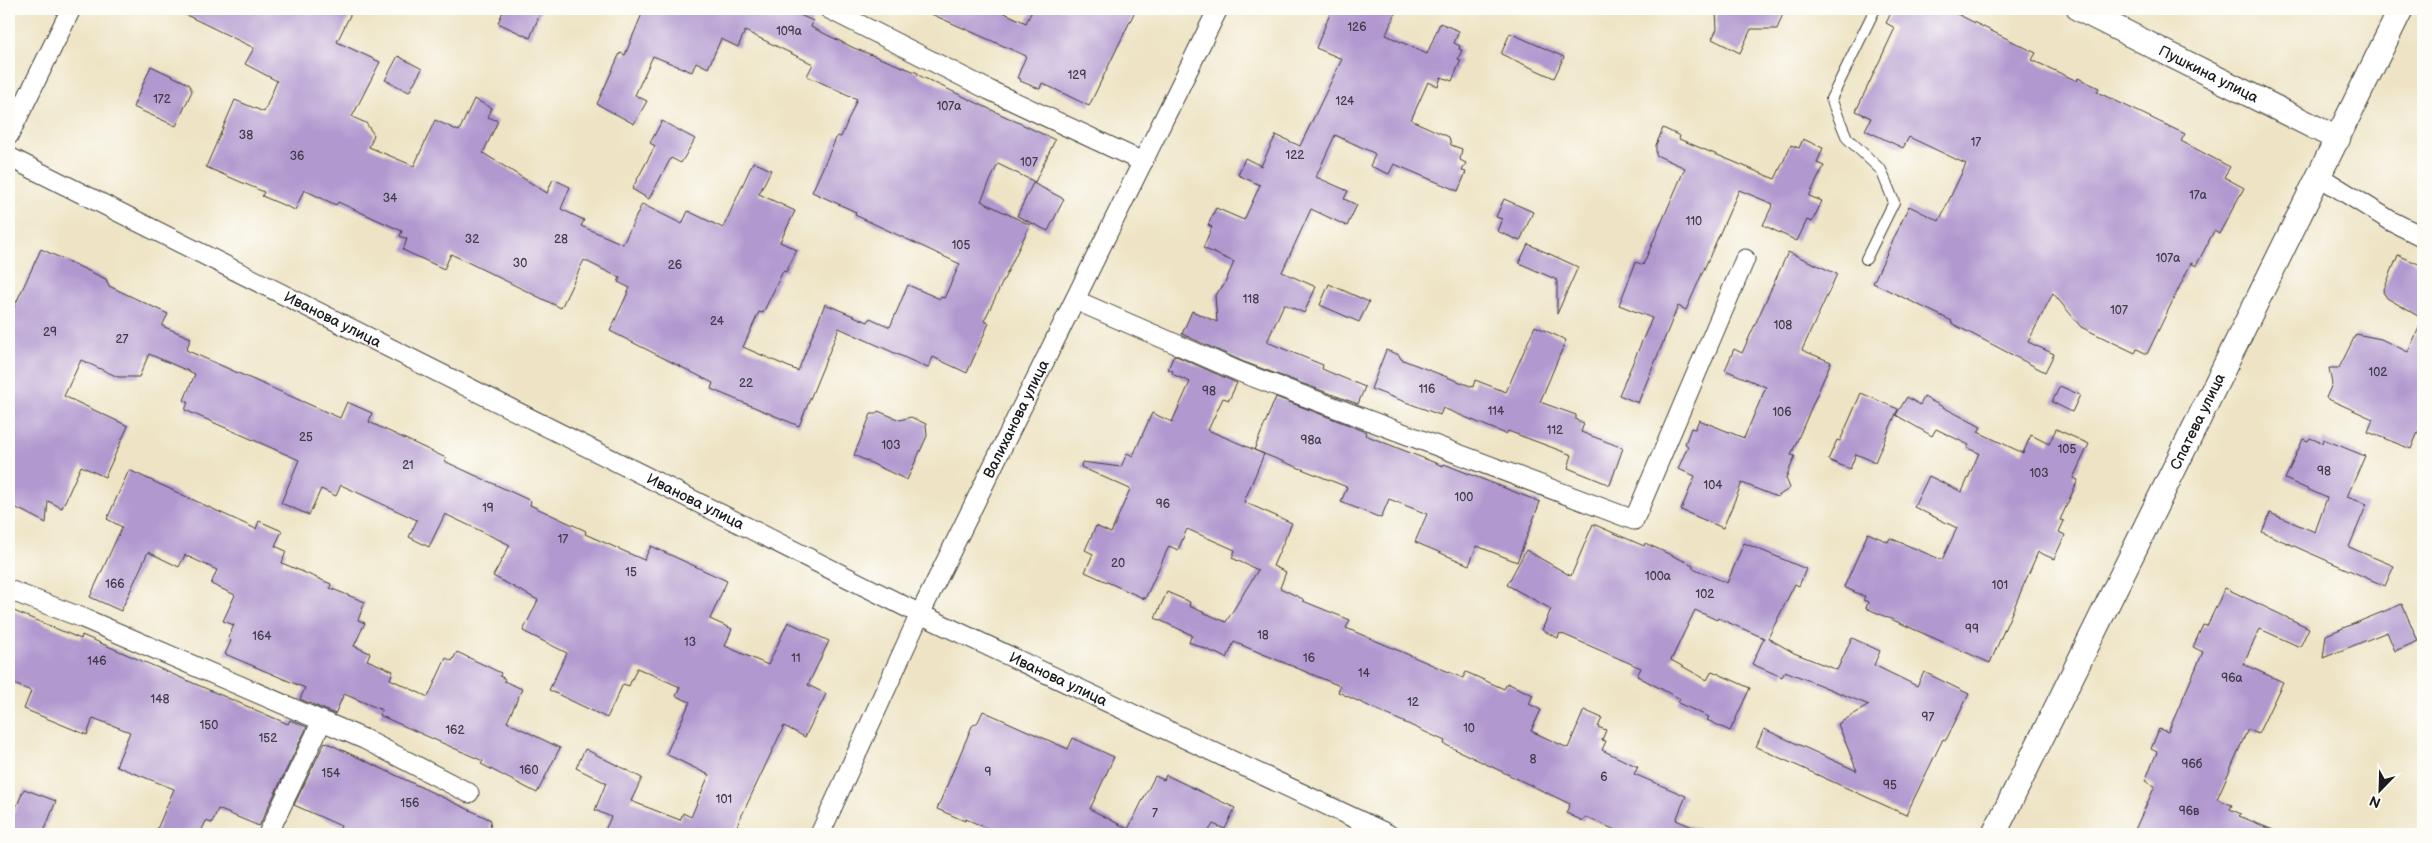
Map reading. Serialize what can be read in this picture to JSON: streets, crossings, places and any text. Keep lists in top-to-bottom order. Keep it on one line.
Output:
{"streets":{"street":["Пушкина улица","Иванова улица","Валиханова улица","Спатева улица"]},"crossings":[["Пушкина улица","Спатева улица"],["Иванова улица","Валиханова улица"]],"house_numbers":["126","109а","129","172","124","107а","38","17","122","36","107","17а","34","110","32","28","105","107а","30","26","118","107","24","108","29","27","102","22","116","98","114","106","112","25","98а","103","105","21","98","103","104","100","96","19","17","20","15","100а","166","101","102","99","18","164","13","11","16","146","14","96а","148","12","97","150","10","162","152","8","96б","160","9","154","6","95","101","156","96в","7"],"north":"bottom left"}
